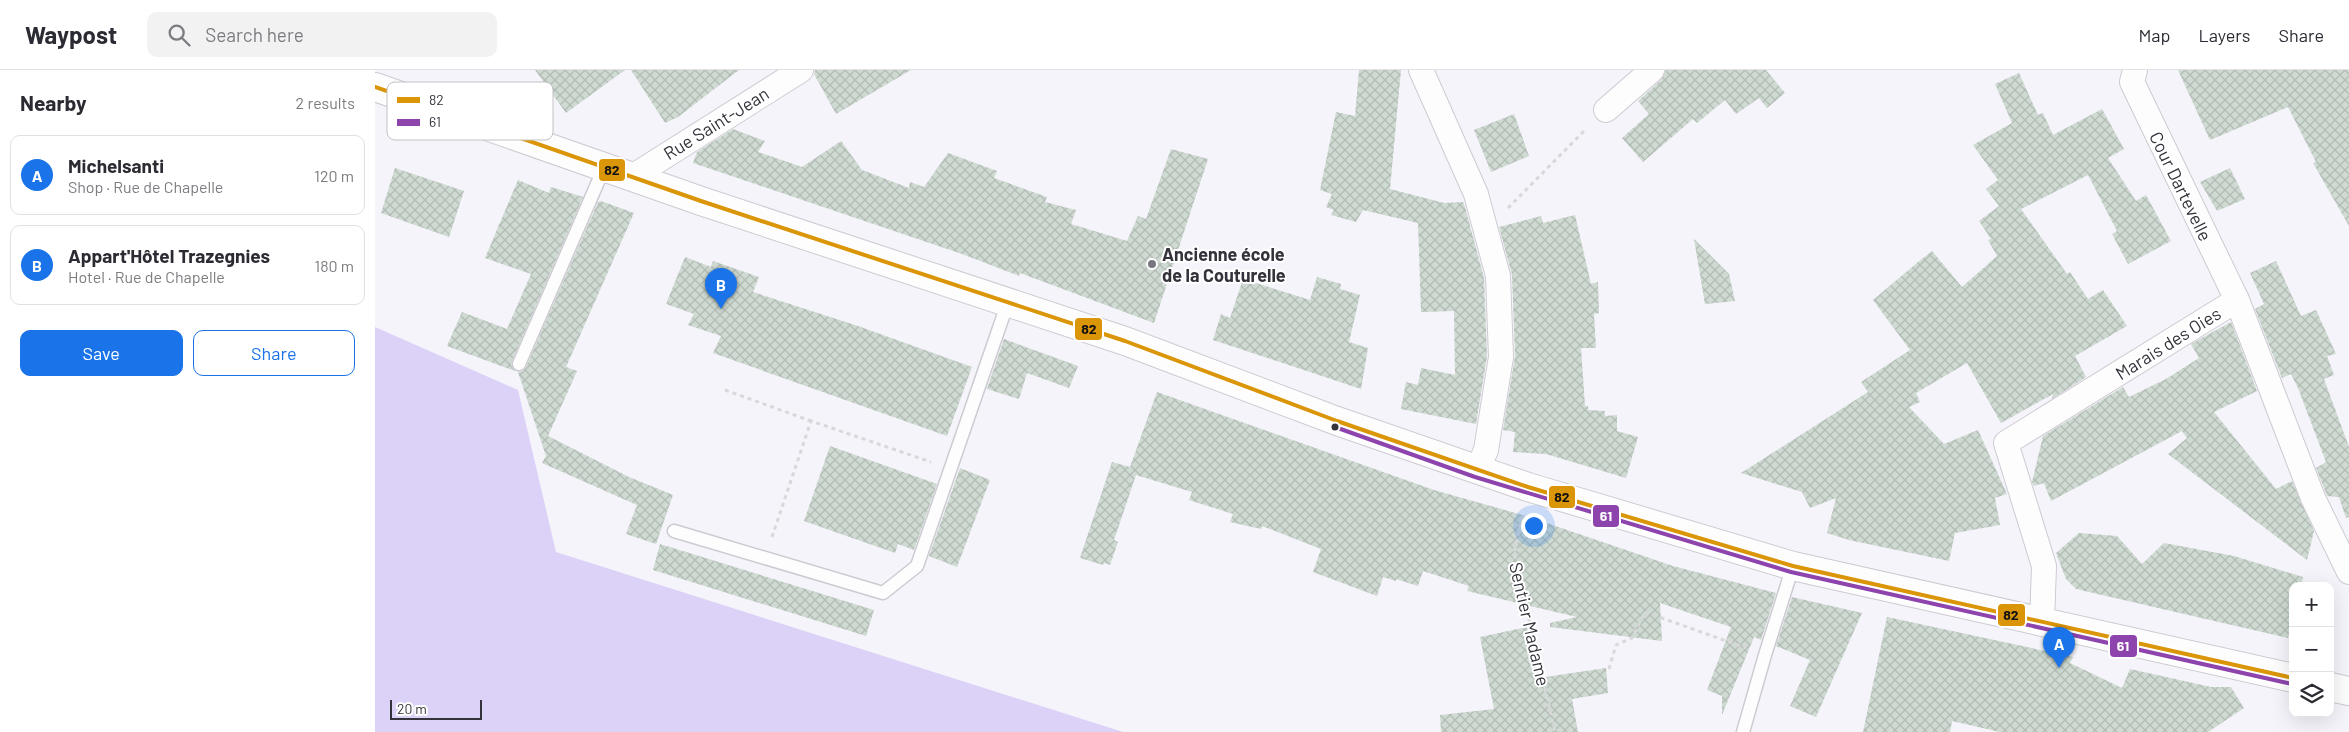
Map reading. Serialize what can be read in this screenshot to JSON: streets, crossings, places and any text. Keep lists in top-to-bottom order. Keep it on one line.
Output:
{"streets":{"street":["Rue Saint-Jean","Cour Dartevelle","Marais des Oies"],"path":["Sentier Madame"]},"crossings":[["Cour Dartevelle","Marais des Oies"]],"places":["Ancienne école de la Couturelle"],"lines":["transit line 82","transit line 61"],"legend":["82","61"],"scale_bar":"20 m","page":{"header":"Waypost","search":"Search here","nav":["Map","Layers","Share"],"heading":["Nearby","2 results"],"list":[{"mark":"A","name":"Michelsanti","note":"Shop · Rue de Chapelle","value":"120 m"},{"mark":"B","name":"Appart'Hôtel Trazegnies","note":"Hotel · Rue de Chapelle","value":"180 m"}],"pins":["B","A"],"buttons":["Save","Share"],"map_buttons":["+","−"],"scale":"20 m"}}
